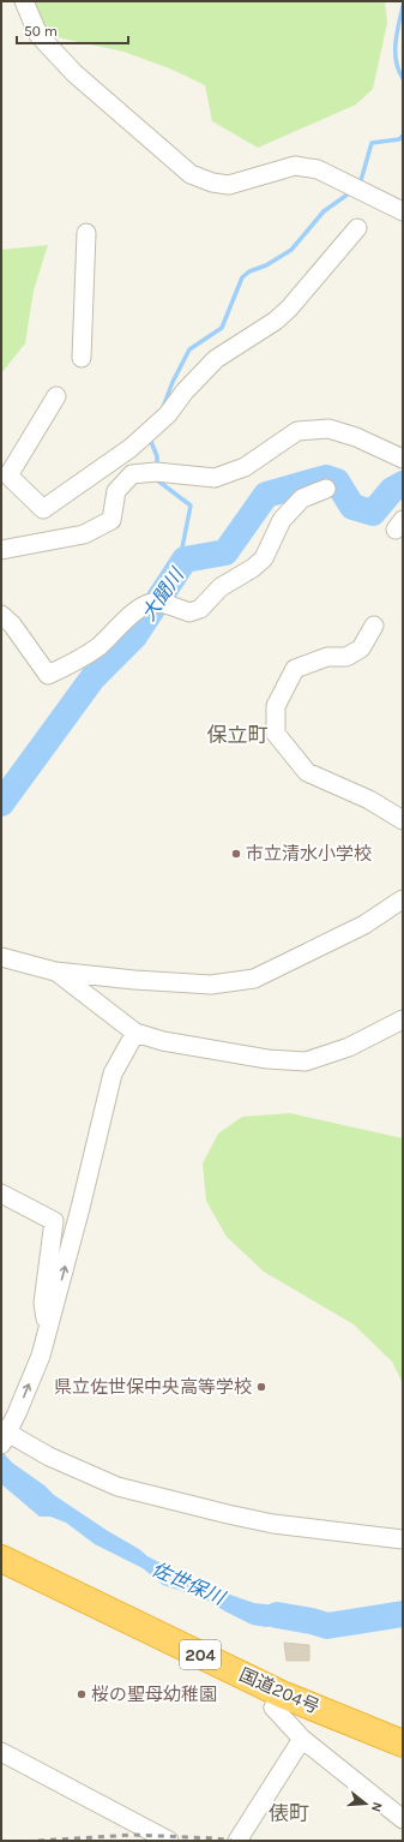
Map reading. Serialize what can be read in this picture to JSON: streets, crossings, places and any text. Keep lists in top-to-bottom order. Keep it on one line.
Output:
{"streets":{"highway":["204","国道204号"]},"districts":["保立町","俵町"],"water":["大聞川","佐世保川"],"places":["市立清水小学校","県立佐世保中央高等学校","桜の聖母幼稚園"],"scale_bar":"50 m","north":"right"}
